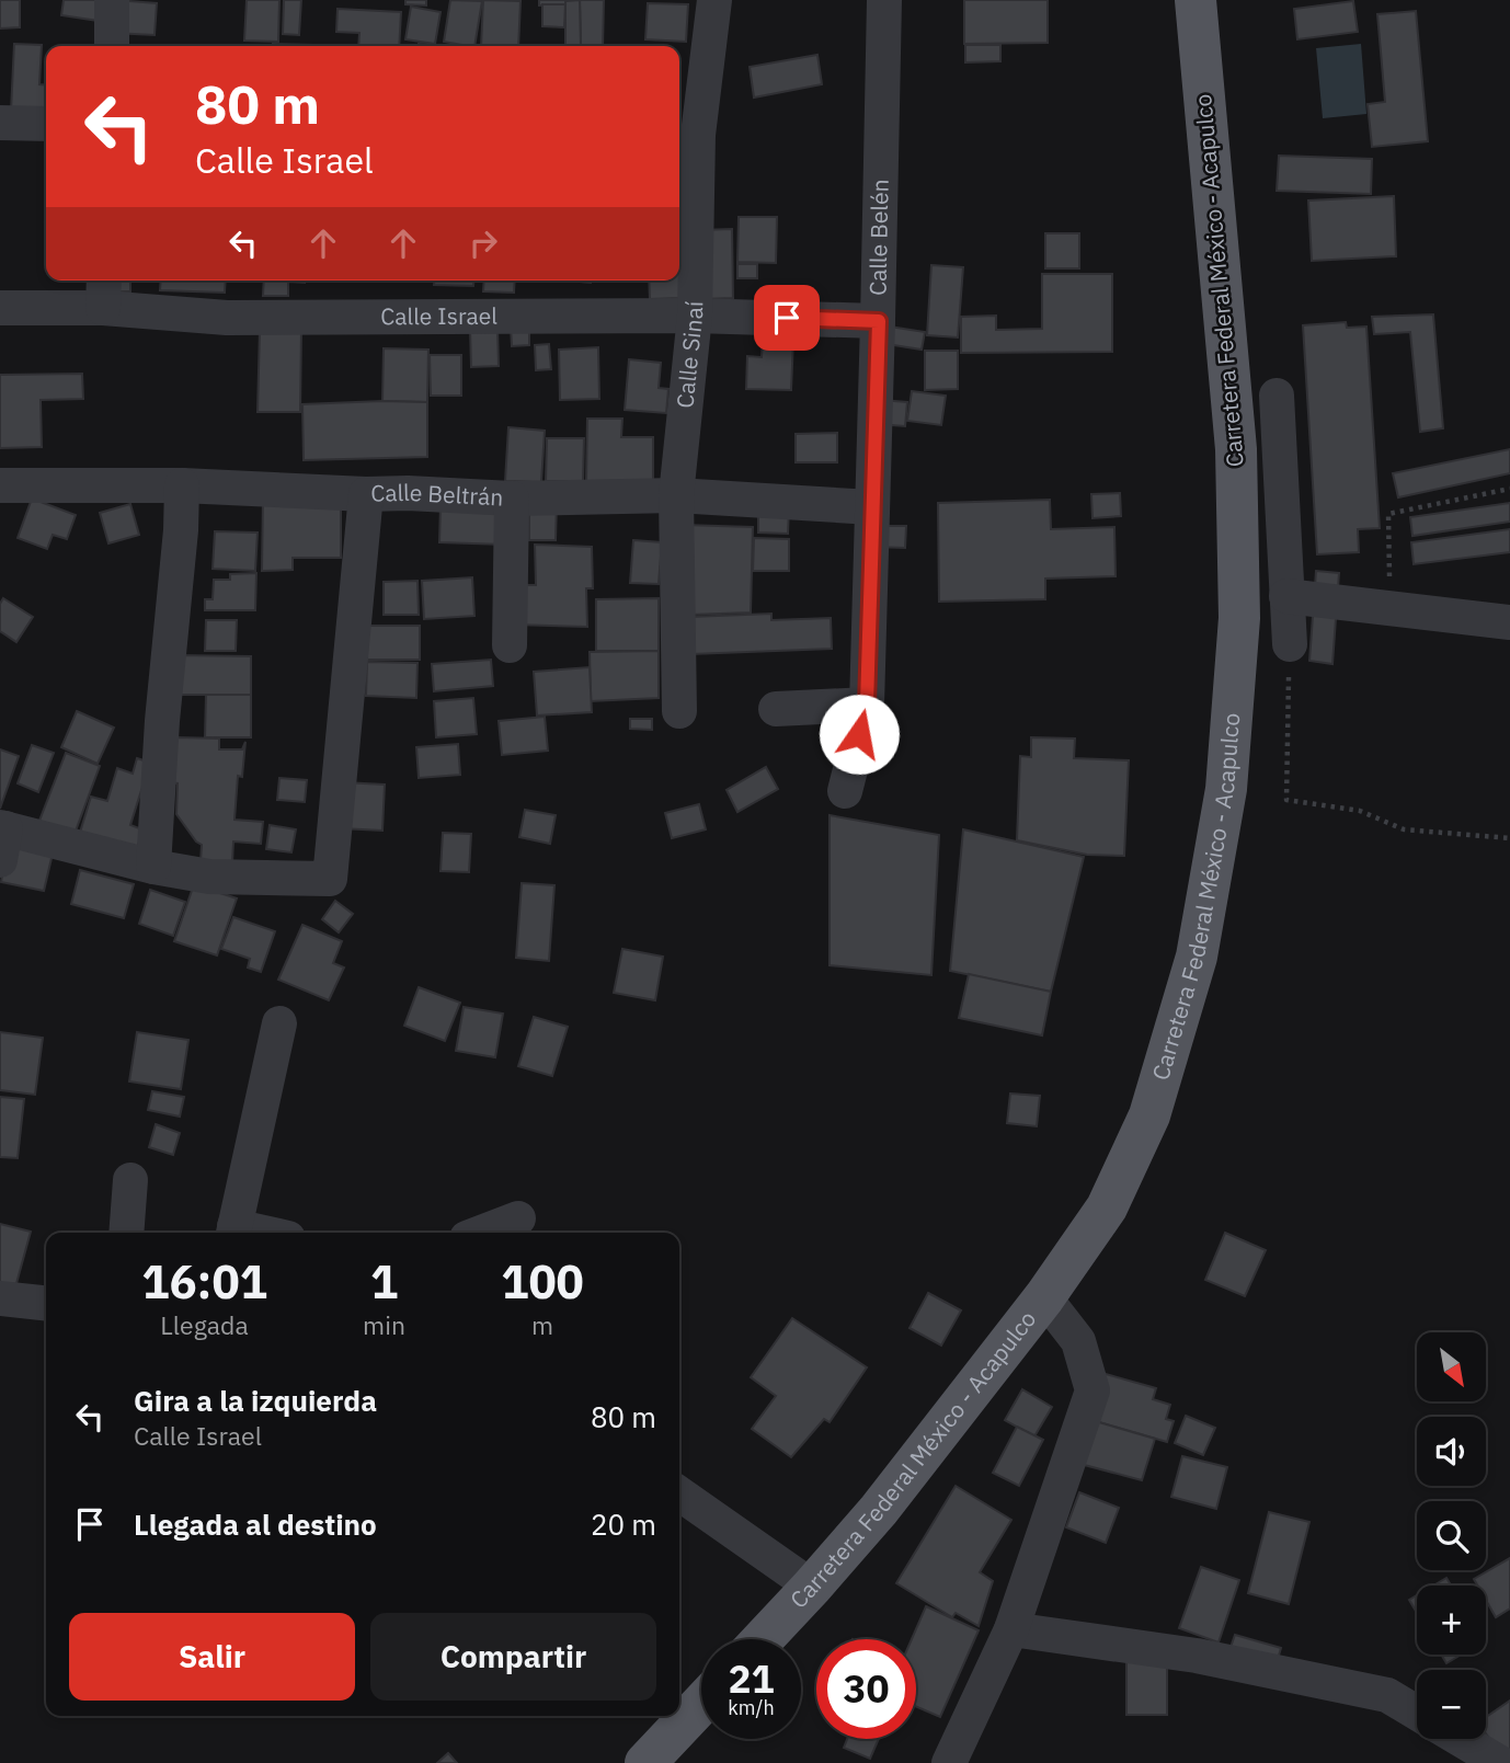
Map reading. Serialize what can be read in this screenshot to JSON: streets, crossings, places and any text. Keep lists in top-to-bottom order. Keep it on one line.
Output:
{"streets":{"main road":["Carretera Federal México - Acapulco"],"street":["Calle Belén","Calle Israel","Calle Sinaí","Calle Beltrán"]},"crossings":[["Calle Belén","Calle Israel"],["Calle Belén","Calle Beltrán"],["Calle Israel","Calle Sinaí"],["Calle Sinaí","Calle Beltrán"]],"north":"bottom right","page":{"turn":["80 m","Calle Israel"],"eta":["16:01","Llegada","1","min","100","m"],"map_buttons":["+","−"],"list":[{"name":"Gira a la izquierda","note":"Calle Israel","value":"80 m"},{"name":"Llegada al destino","value":"20 m"}],"buttons":["Salir","Compartir"],"speed":"21 km/h","limit":"30"}}
